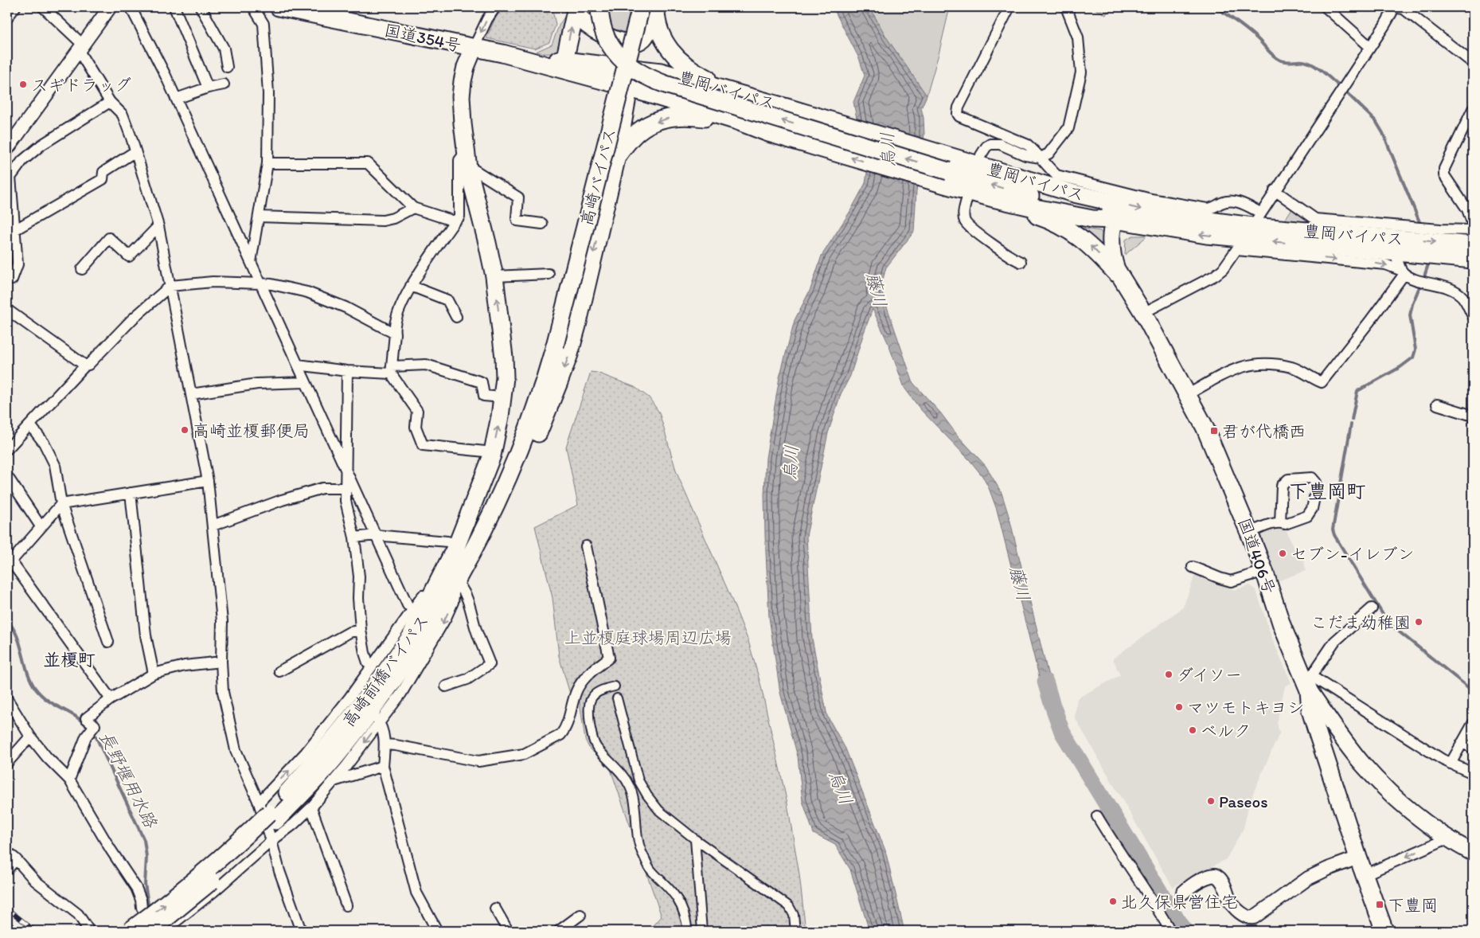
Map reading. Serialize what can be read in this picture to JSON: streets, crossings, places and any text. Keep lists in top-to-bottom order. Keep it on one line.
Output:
{"streets":{"highway":["国道354号","豊岡バイパス","高崎バイパス","国道406号","高崎前橋バイパス"]},"crossings":[["国道354号","豊岡バイパス"],["豊岡バイパス","国道406号"],["高崎バイパス","高崎前橋バイパス"]],"districts":["下豊岡町","並榎町"],"water":["烏川","藤川","長野堰用水路"],"parks":["上並榎庭球場周辺広場"],"places":{"other":["スギドラッグ","高崎並榎郵便局","セブン-イレブン","こだま幼稚園","ダイソー","マツモトキヨシ","ベルク","Paseos","北久保県営住宅"],"transit":["君が代橋西","下豊岡"]}}
